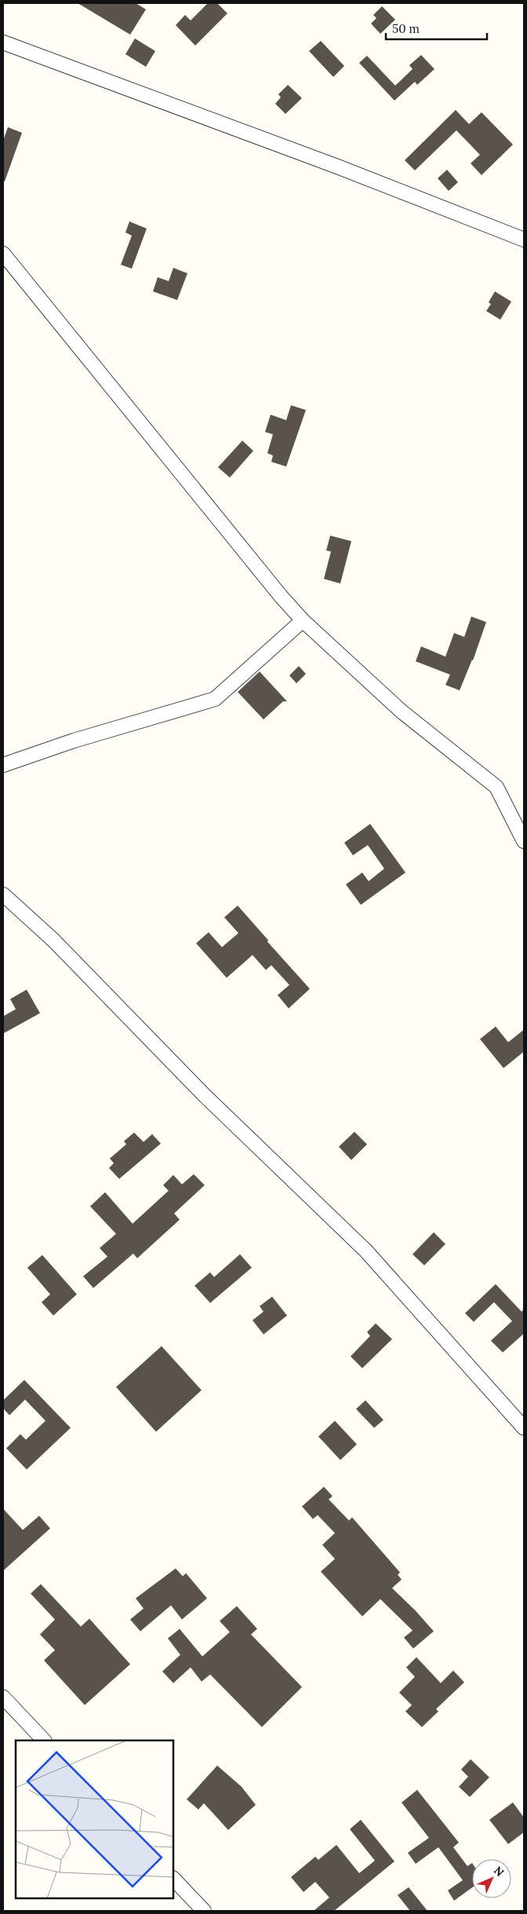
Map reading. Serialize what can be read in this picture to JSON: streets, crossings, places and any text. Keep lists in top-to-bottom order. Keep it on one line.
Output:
{"scale_bar":"50 m","north":"top right"}
